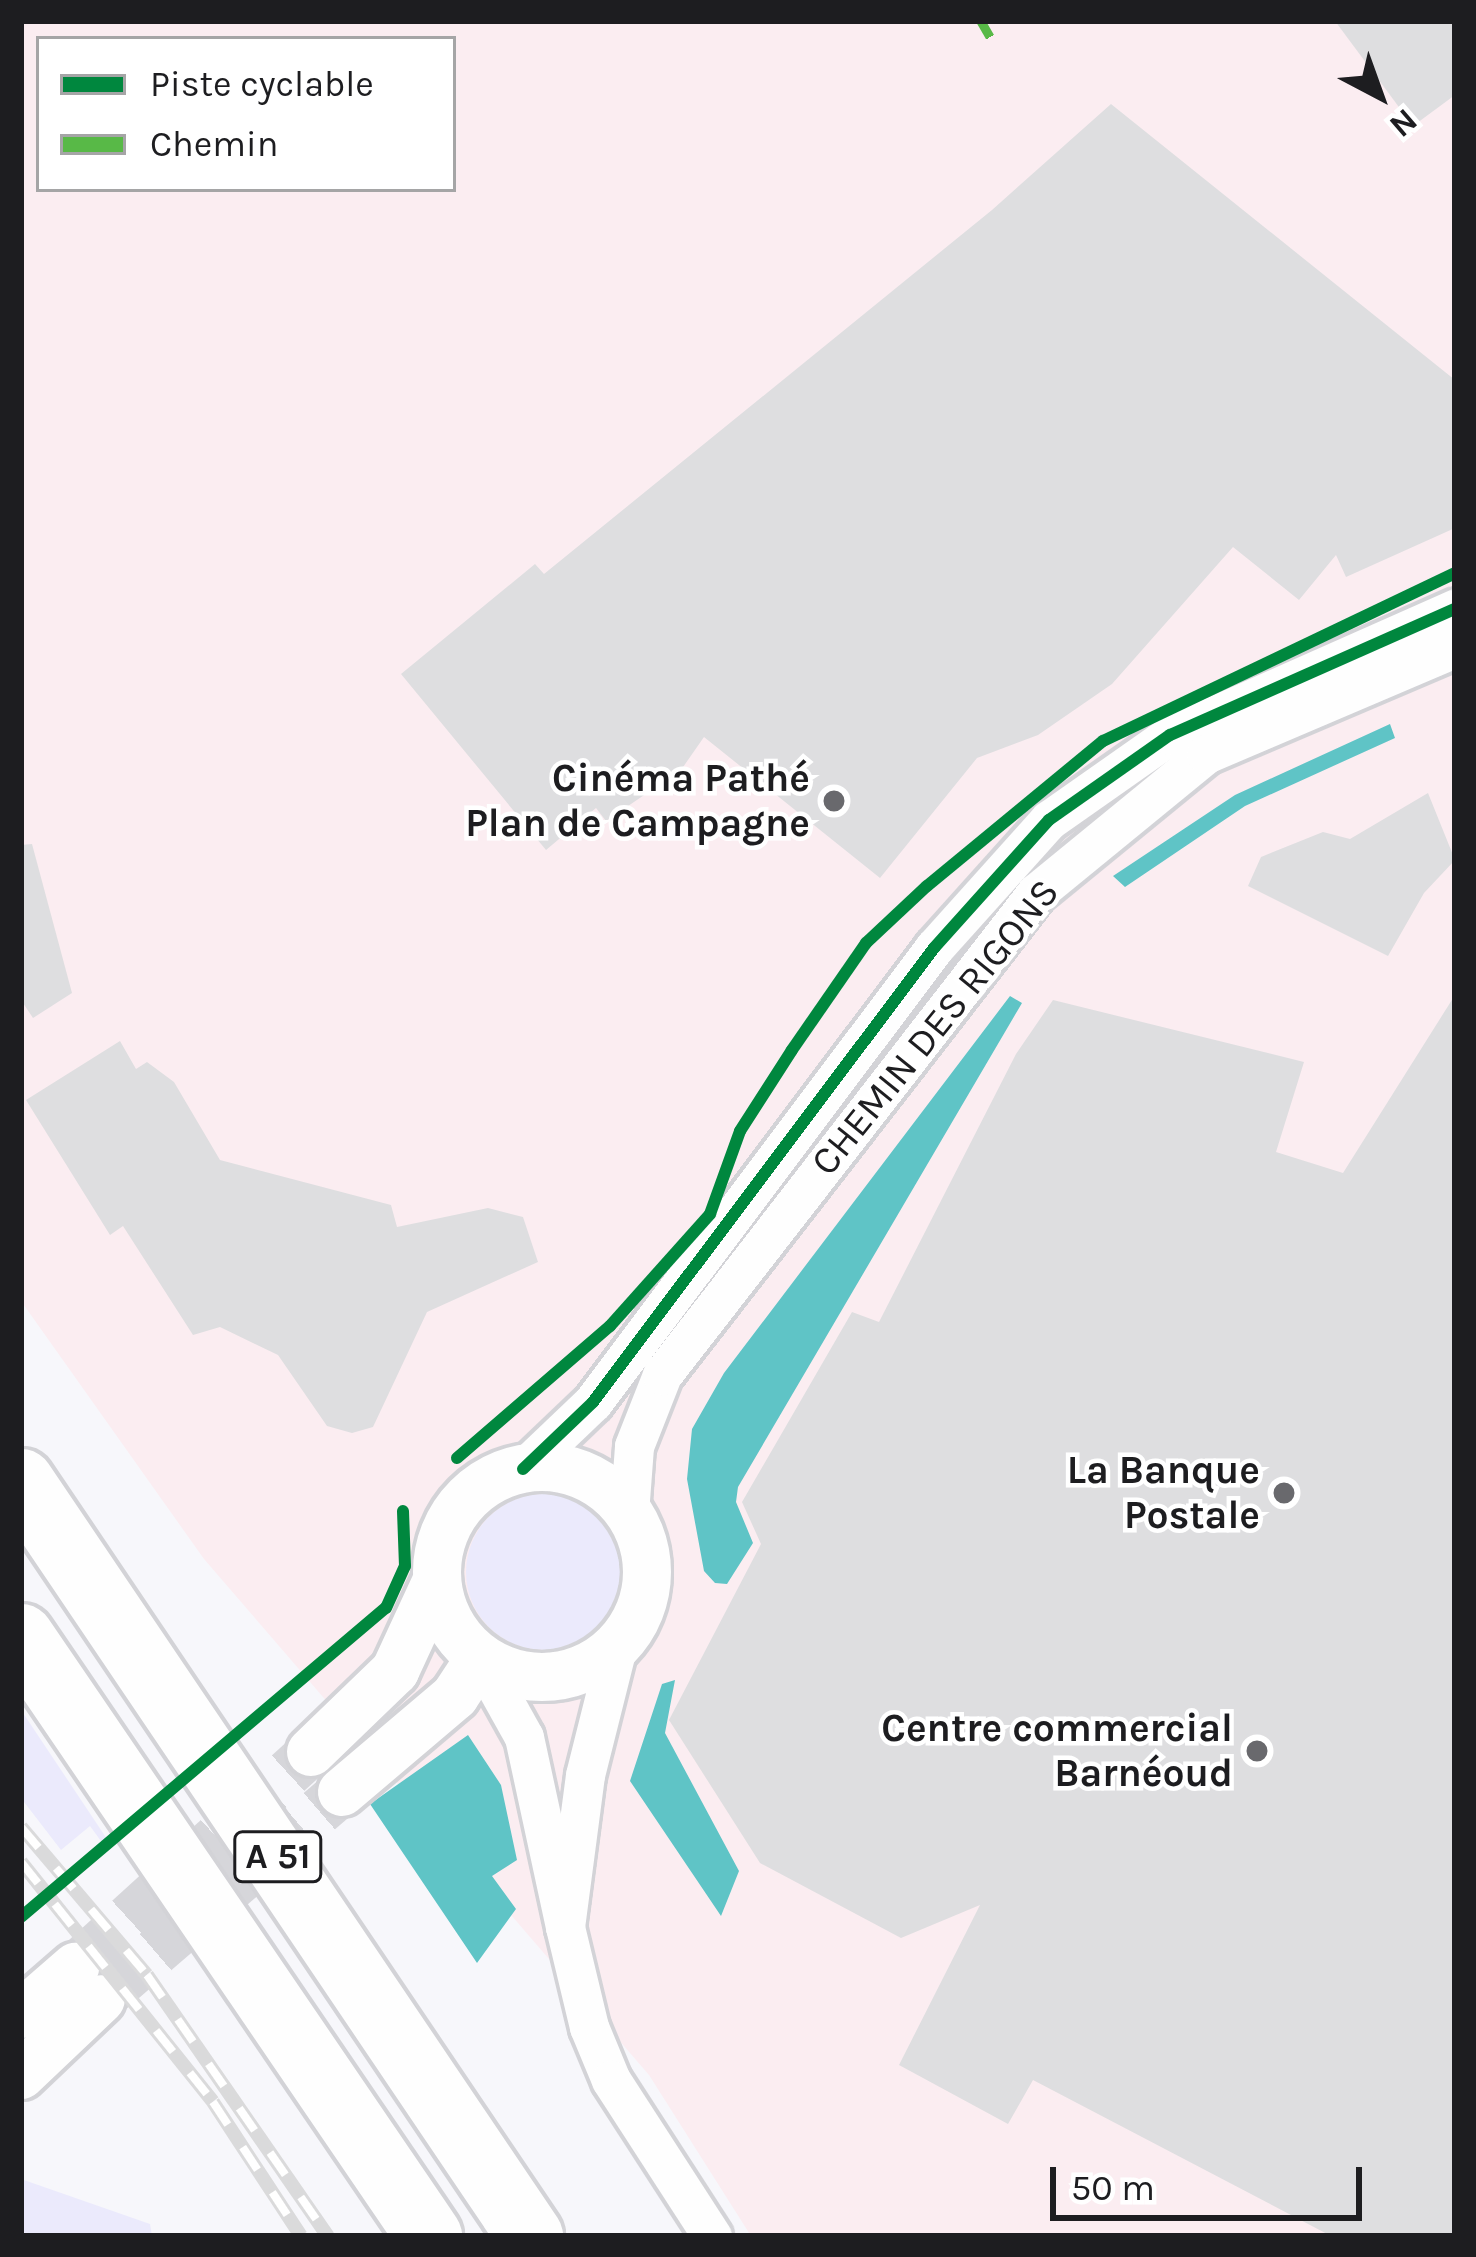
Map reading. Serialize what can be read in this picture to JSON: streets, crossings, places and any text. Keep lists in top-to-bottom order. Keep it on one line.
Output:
{"streets":{"highway":["A 51"],"street":["CHEMIN DES RIGONS"]},"places":["Cinéma Pathé Plan de Campagne","La Banque Postale","Centre commercial Barnéoud"],"legend":["Piste cyclable","Chemin"],"scale_bar":"50 m","north":"bottom right"}
